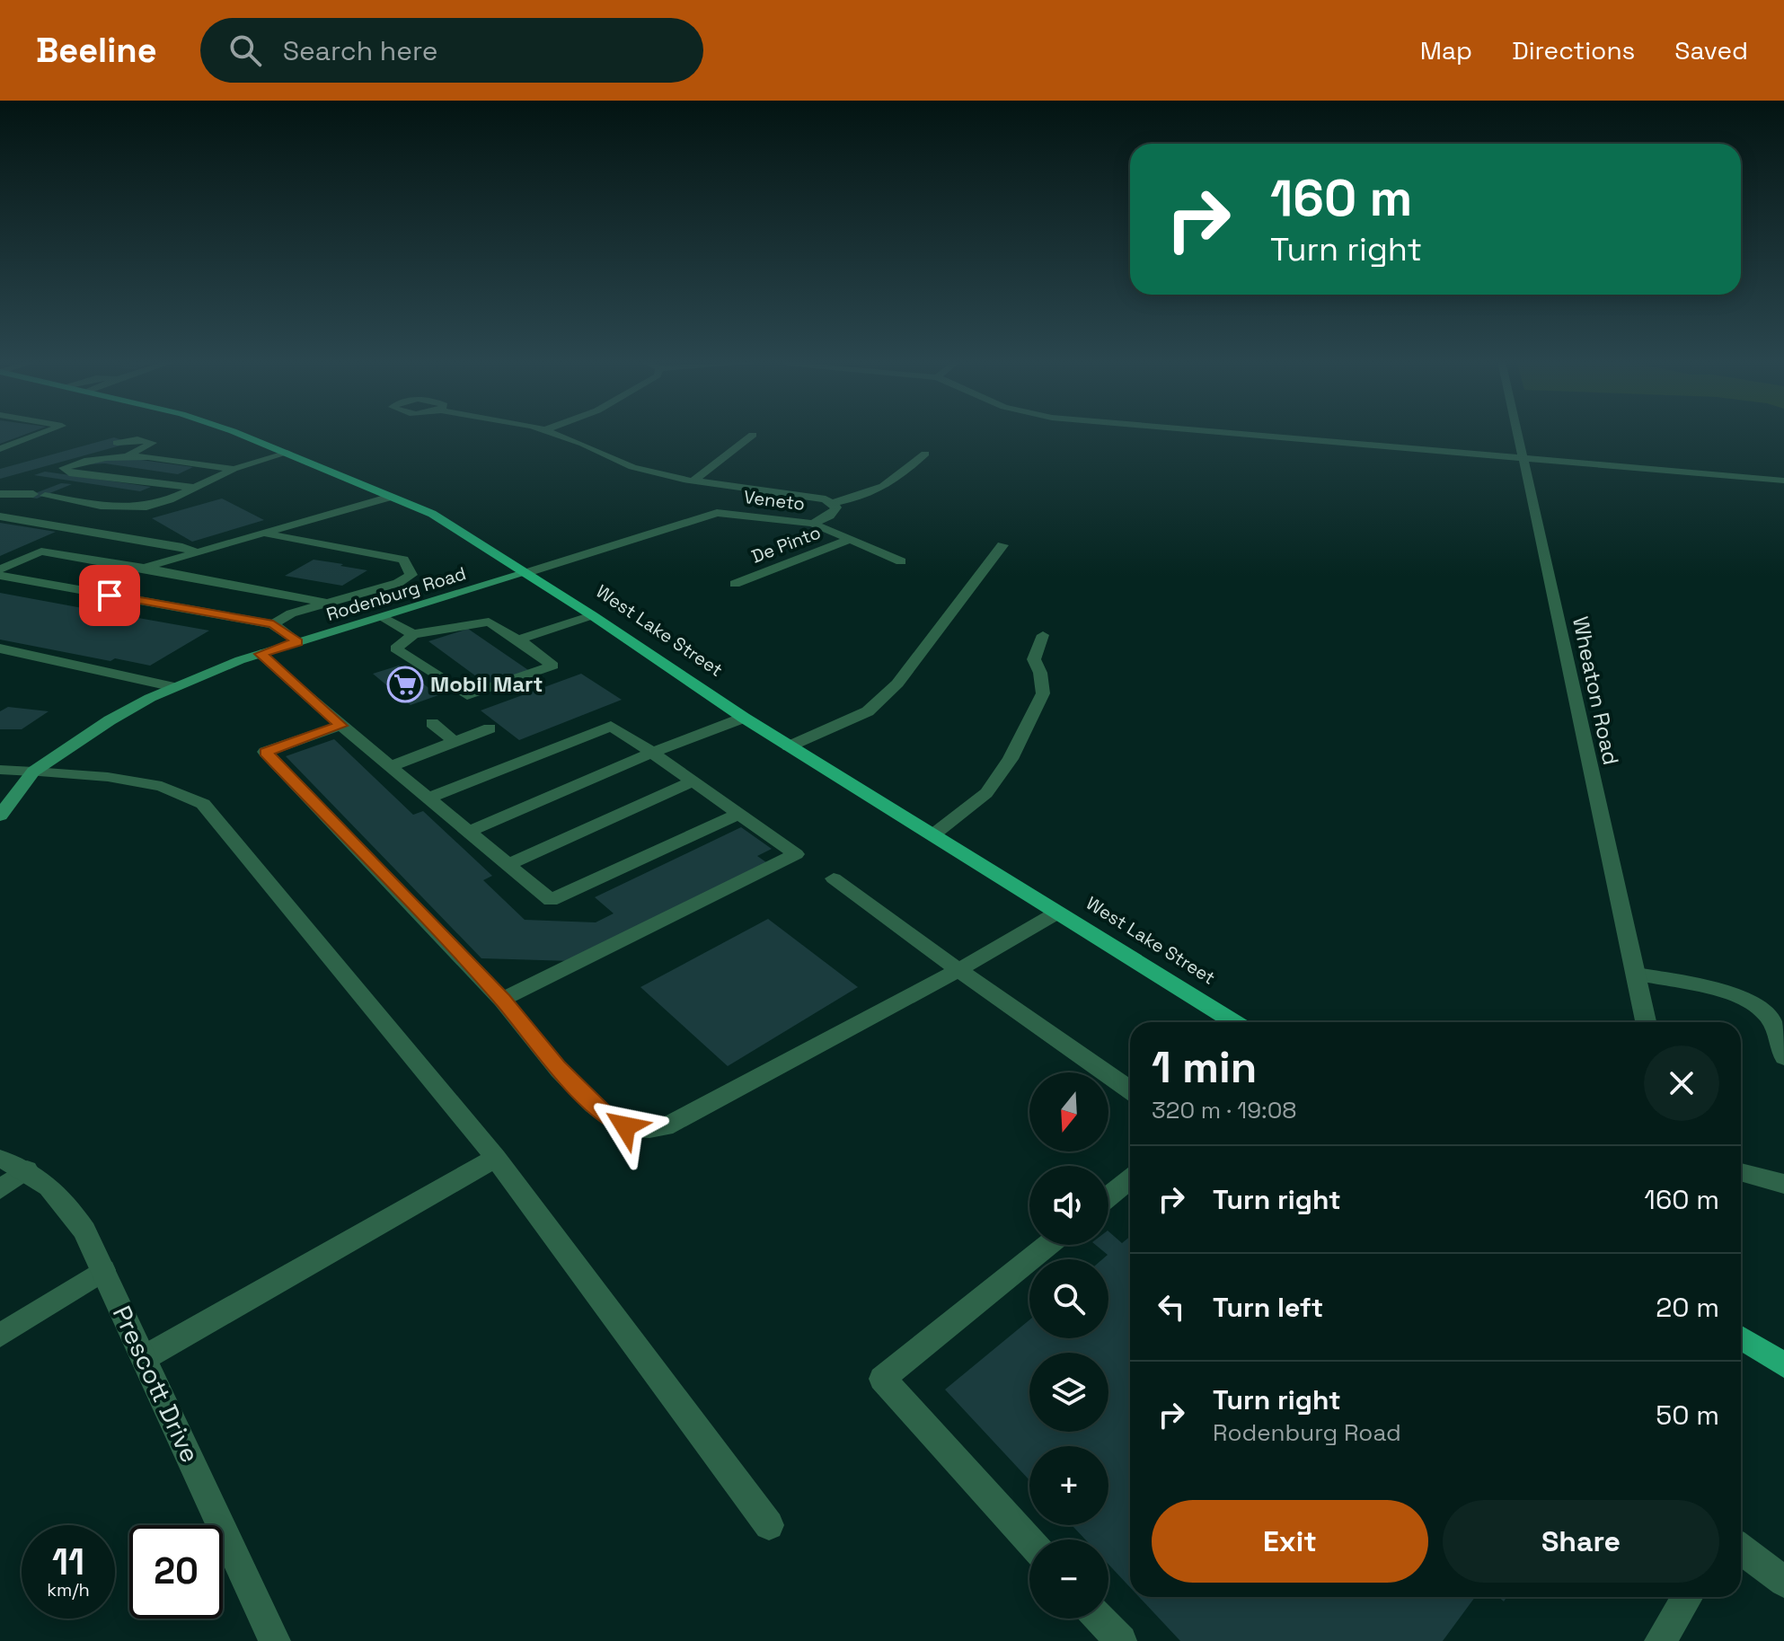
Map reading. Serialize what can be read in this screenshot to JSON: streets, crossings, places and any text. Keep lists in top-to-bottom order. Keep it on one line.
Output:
{"streets":{"main road":["West Lake Street"],"street":["Veneto","De Pinto","Rodenburg Road","Wheaton Road","Prescott Drive"]},"crossings":[["Veneto","De Pinto"],["Veneto","Rodenburg Road"],["Rodenburg Road","West Lake Street"]],"places":{"supermarket":["Mobil Mart"]},"north":"bottom","page":{"header":"Beeline","search":"Search here","nav":["Map","Directions","Saved"],"turn":["160 m","Turn right"],"heading":["1 min","320 m · 19:08"],"map_buttons":["+","−"],"list":[{"name":"Turn right","value":"160 m"},{"name":"Turn left","value":"20 m"},{"name":"Turn right","note":"Rodenburg Road","value":"50 m"}],"buttons":["Exit","Share"],"speed":"11 km/h","limit":"20"}}
